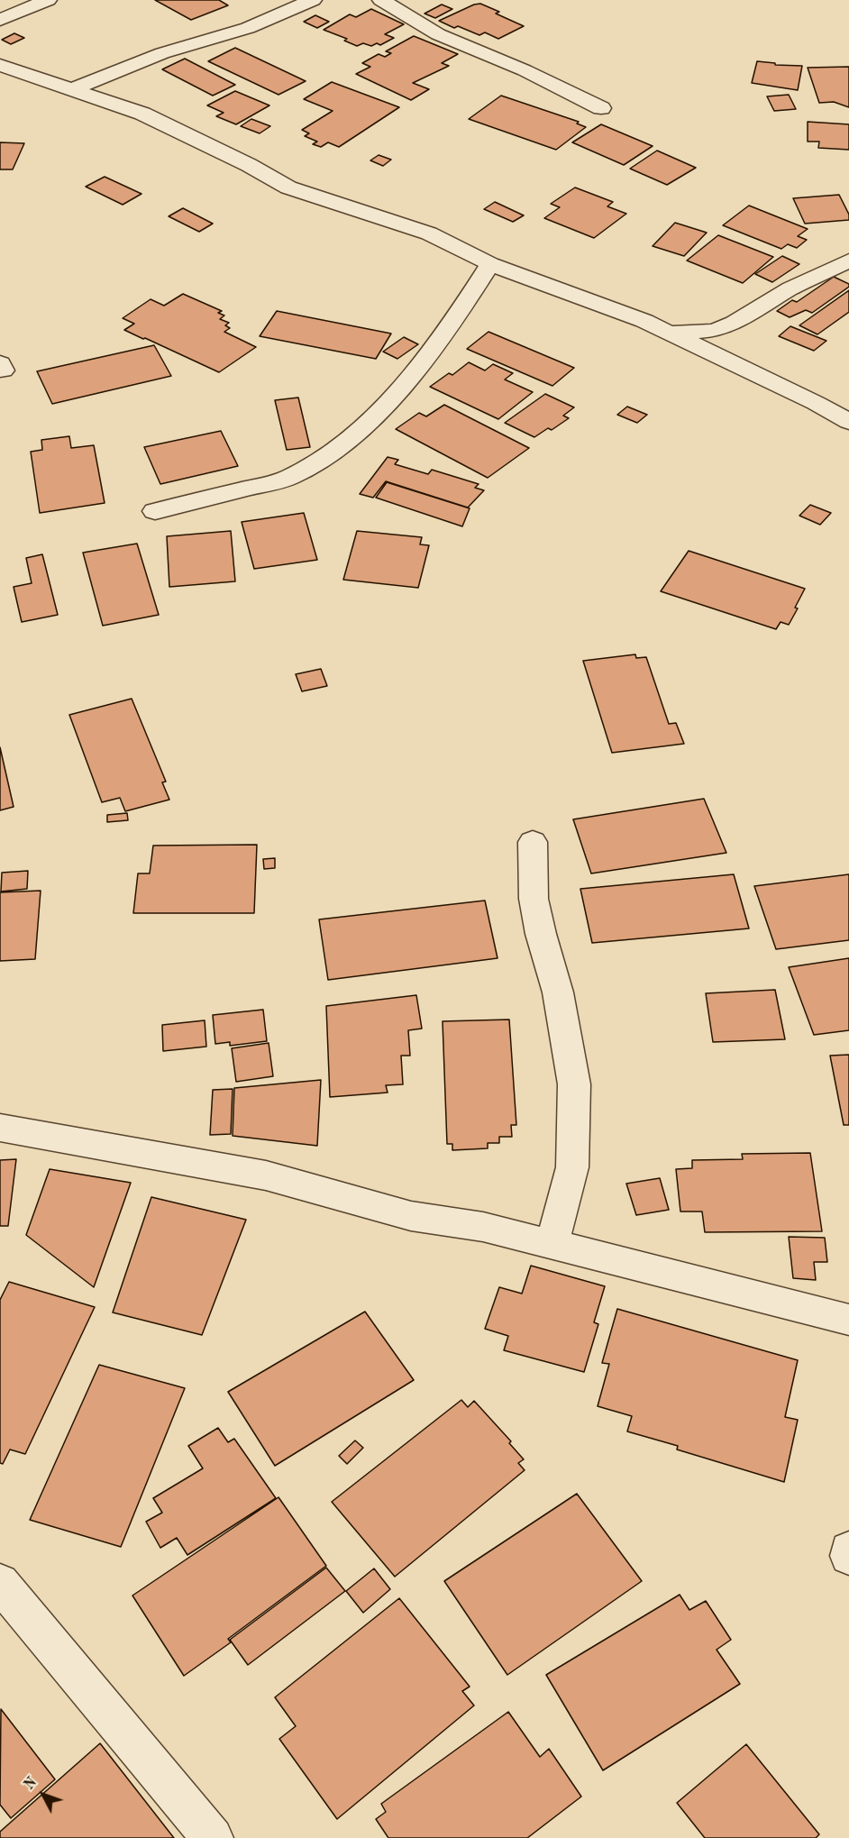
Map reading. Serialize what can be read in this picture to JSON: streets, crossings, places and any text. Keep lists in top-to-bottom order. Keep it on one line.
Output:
{"north":"top left"}
